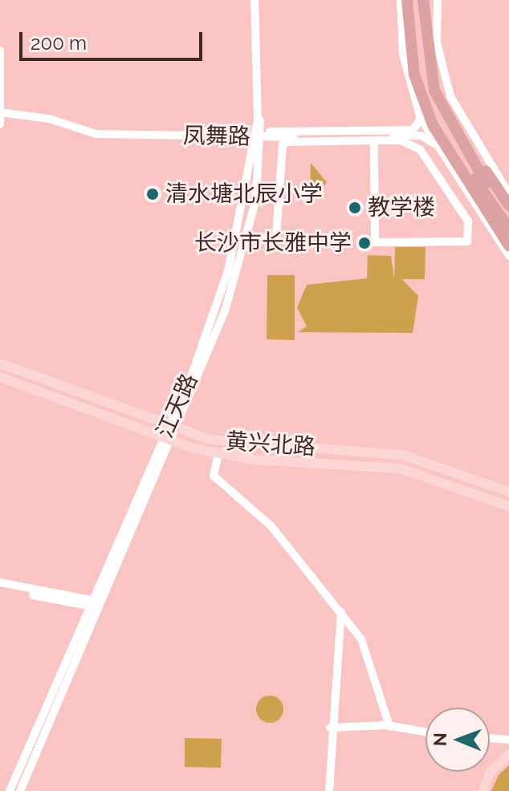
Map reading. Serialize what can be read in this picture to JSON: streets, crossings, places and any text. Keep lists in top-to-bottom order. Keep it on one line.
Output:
{"streets":{"main road":["黄兴北路"],"street":["凤舞路","江天路"]},"crossings":[["凤舞路","江天路"],["江天路","黄兴北路"]],"places":["清水塘北辰小学","教学楼","长沙市长雅中学"],"scale_bar":"200 m","north":"left"}
